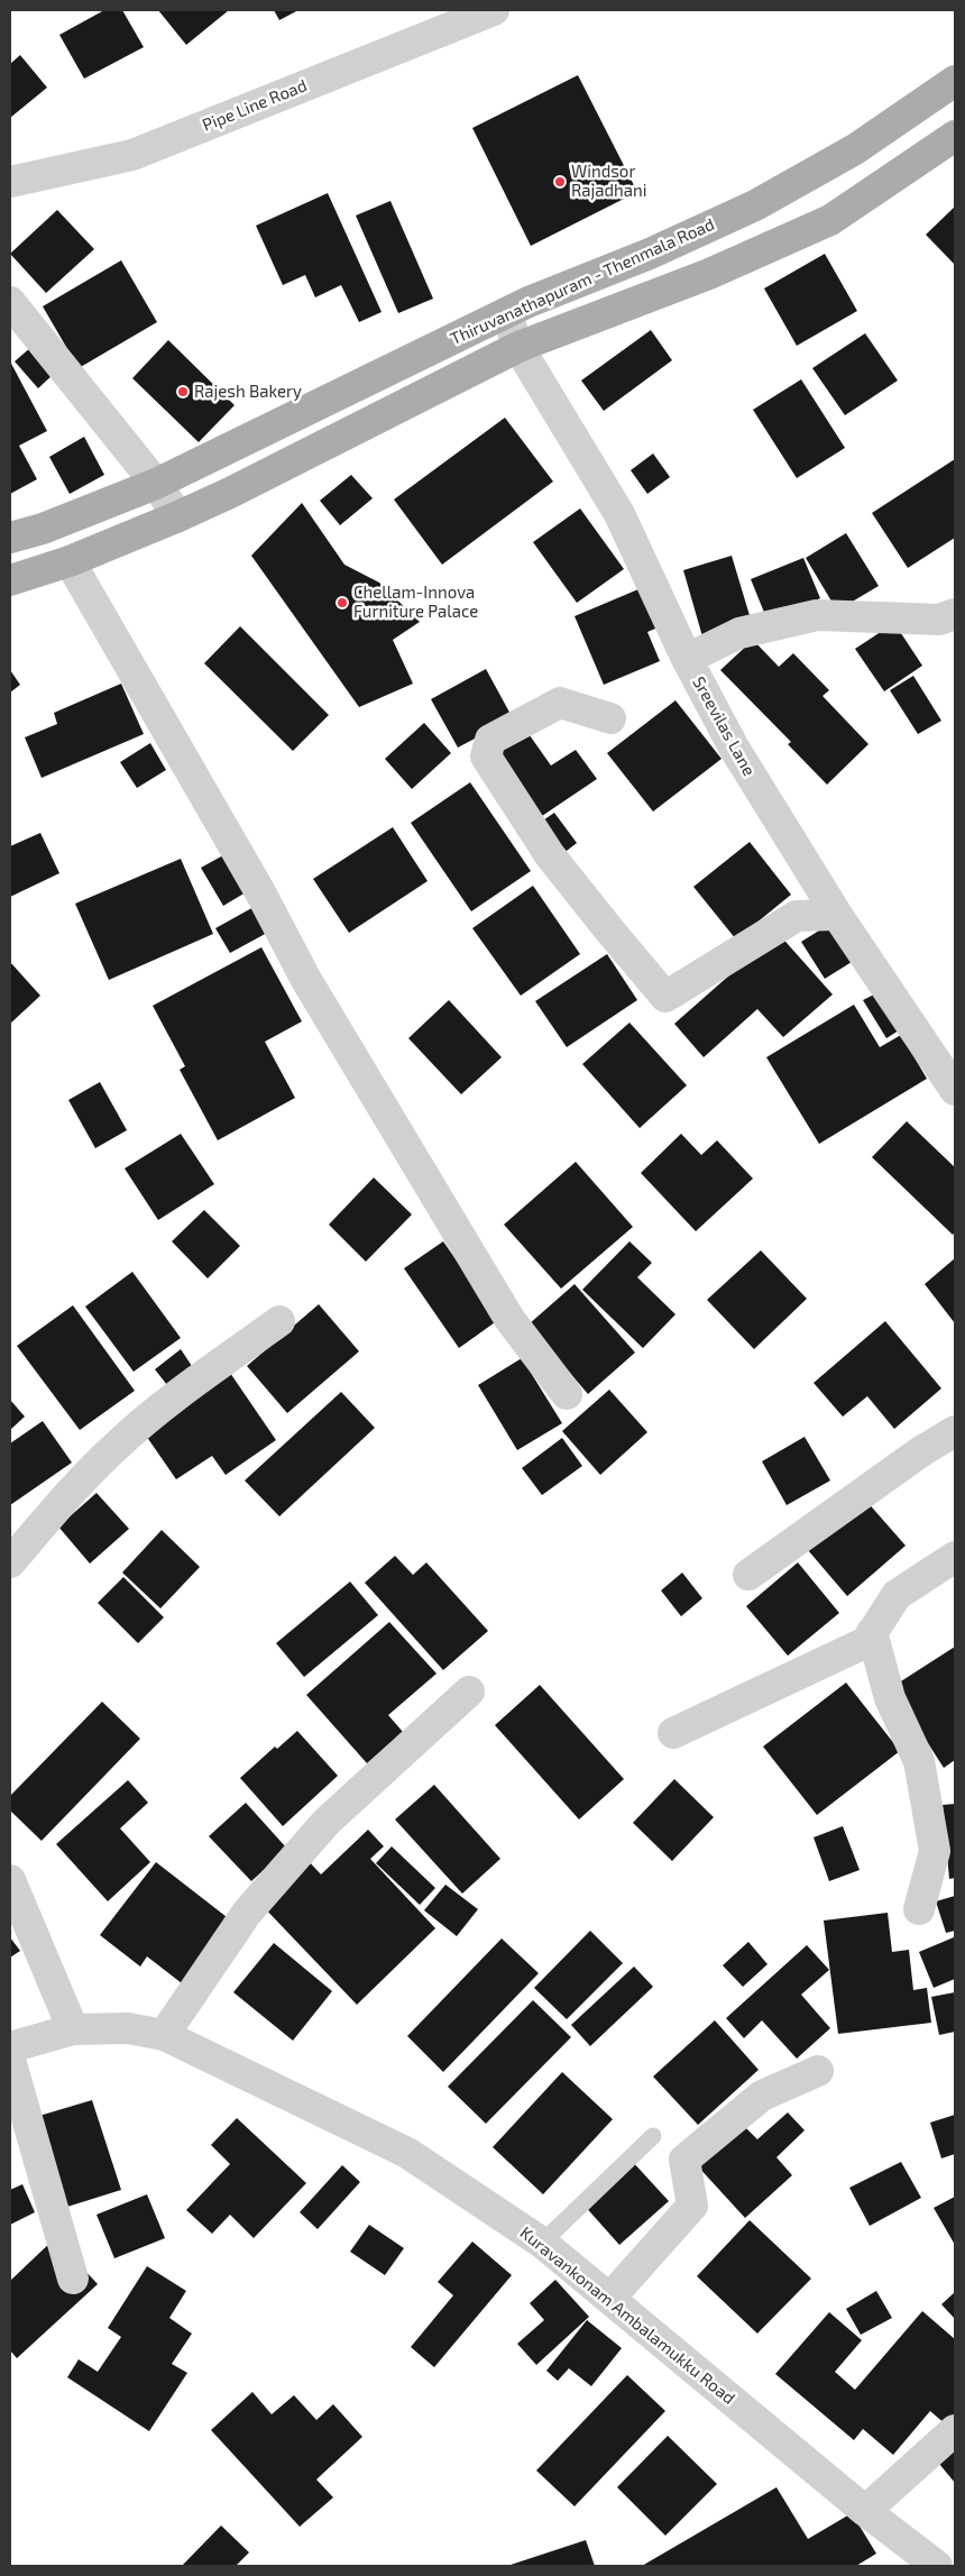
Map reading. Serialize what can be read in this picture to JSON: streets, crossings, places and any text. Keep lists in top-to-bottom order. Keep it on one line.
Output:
{"streets":{"main road":["Thiruvanathapuram - Thenmala Road"],"street":["Pipe Line Road","Sreevilas Lane","Kuravankonam Ambalamukku Road"]},"crossings":[["Thiruvanathapuram - Thenmala Road","Sreevilas Lane"]],"places":["Windsor Rajadhani","Rajesh Bakery","Chellam-Innova Furniture Palace"]}
